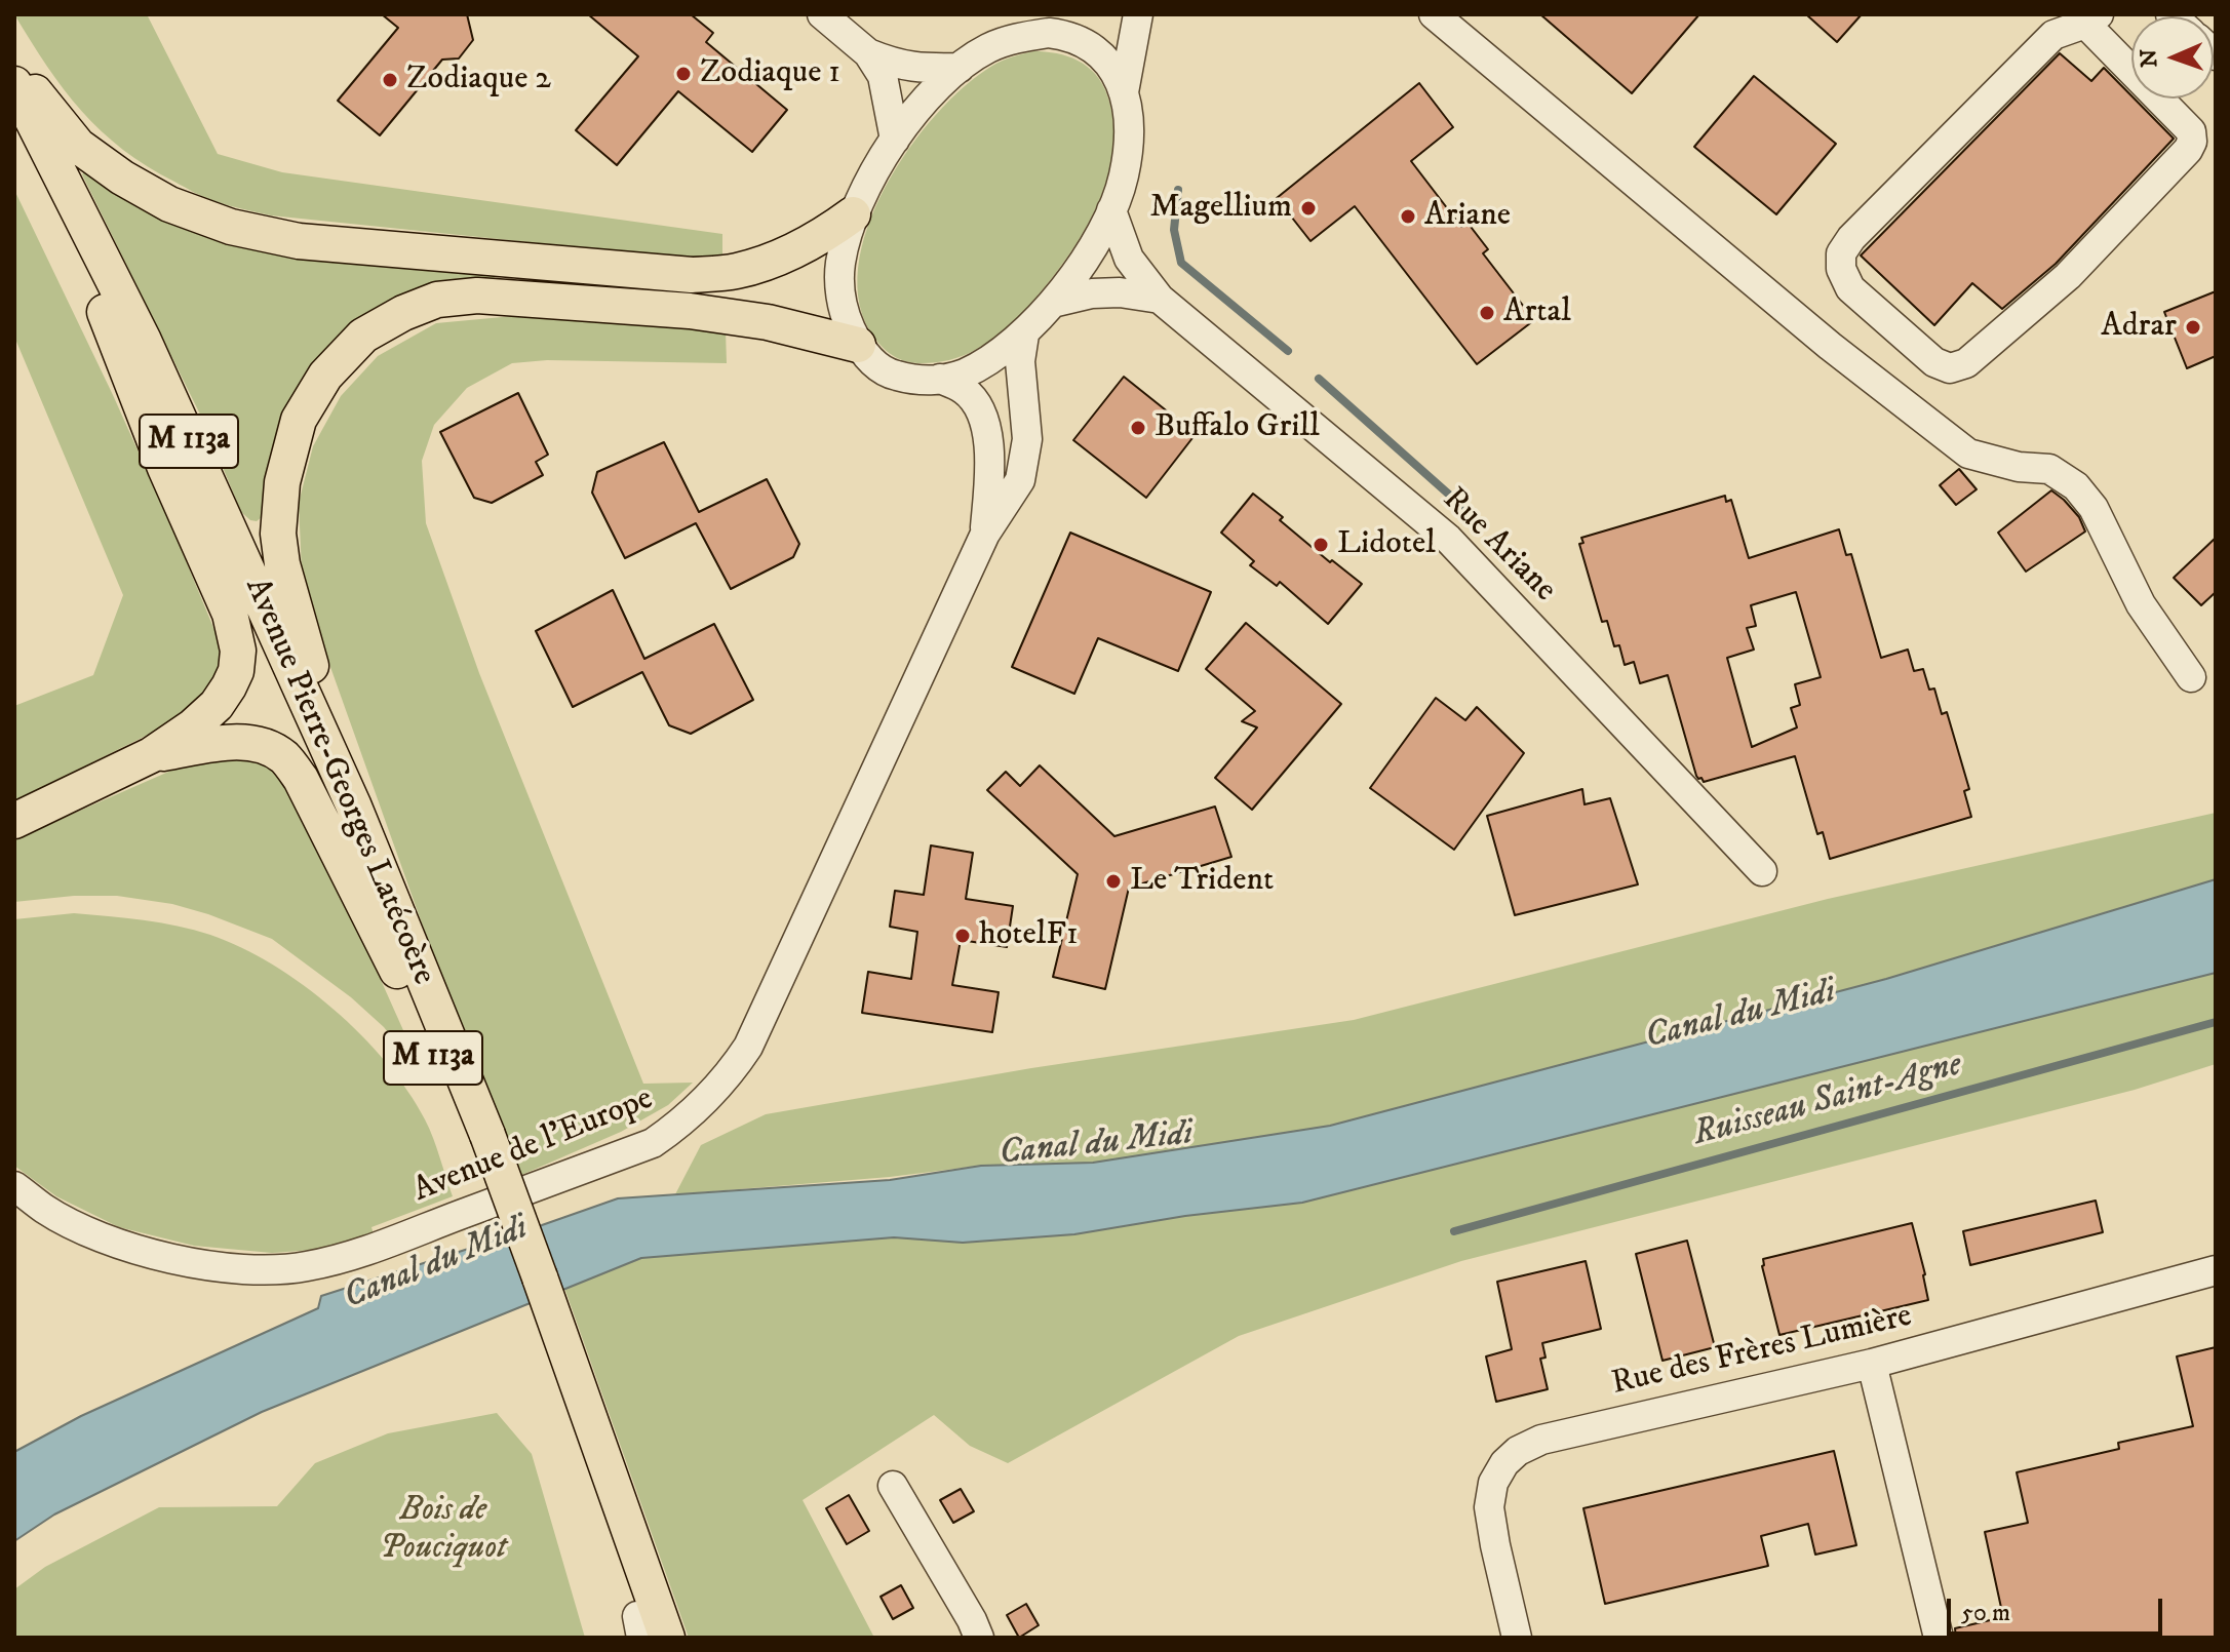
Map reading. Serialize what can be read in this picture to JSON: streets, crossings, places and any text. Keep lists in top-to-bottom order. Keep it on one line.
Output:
{"streets":{"main road":["M 113a","Avenue Pierre-Georges Latécoère"],"street":["Rue Ariane","Avenue de l'Europe","Rue des Frères Lumière"]},"crossings":[["Rue Ariane","Avenue de l'Europe"]],"water":["Canal du Midi","Ruisseau Saint-Agne"],"parks":["Bois de Pouciquot"],"places":["Zodiaque 1","Zodiaque 2","Magellium","Ariane","Artal","Adrar","Buffalo Grill","Lidotel","Le Trident","hotelF1"],"scale_bar":"50 m","north":"left"}
